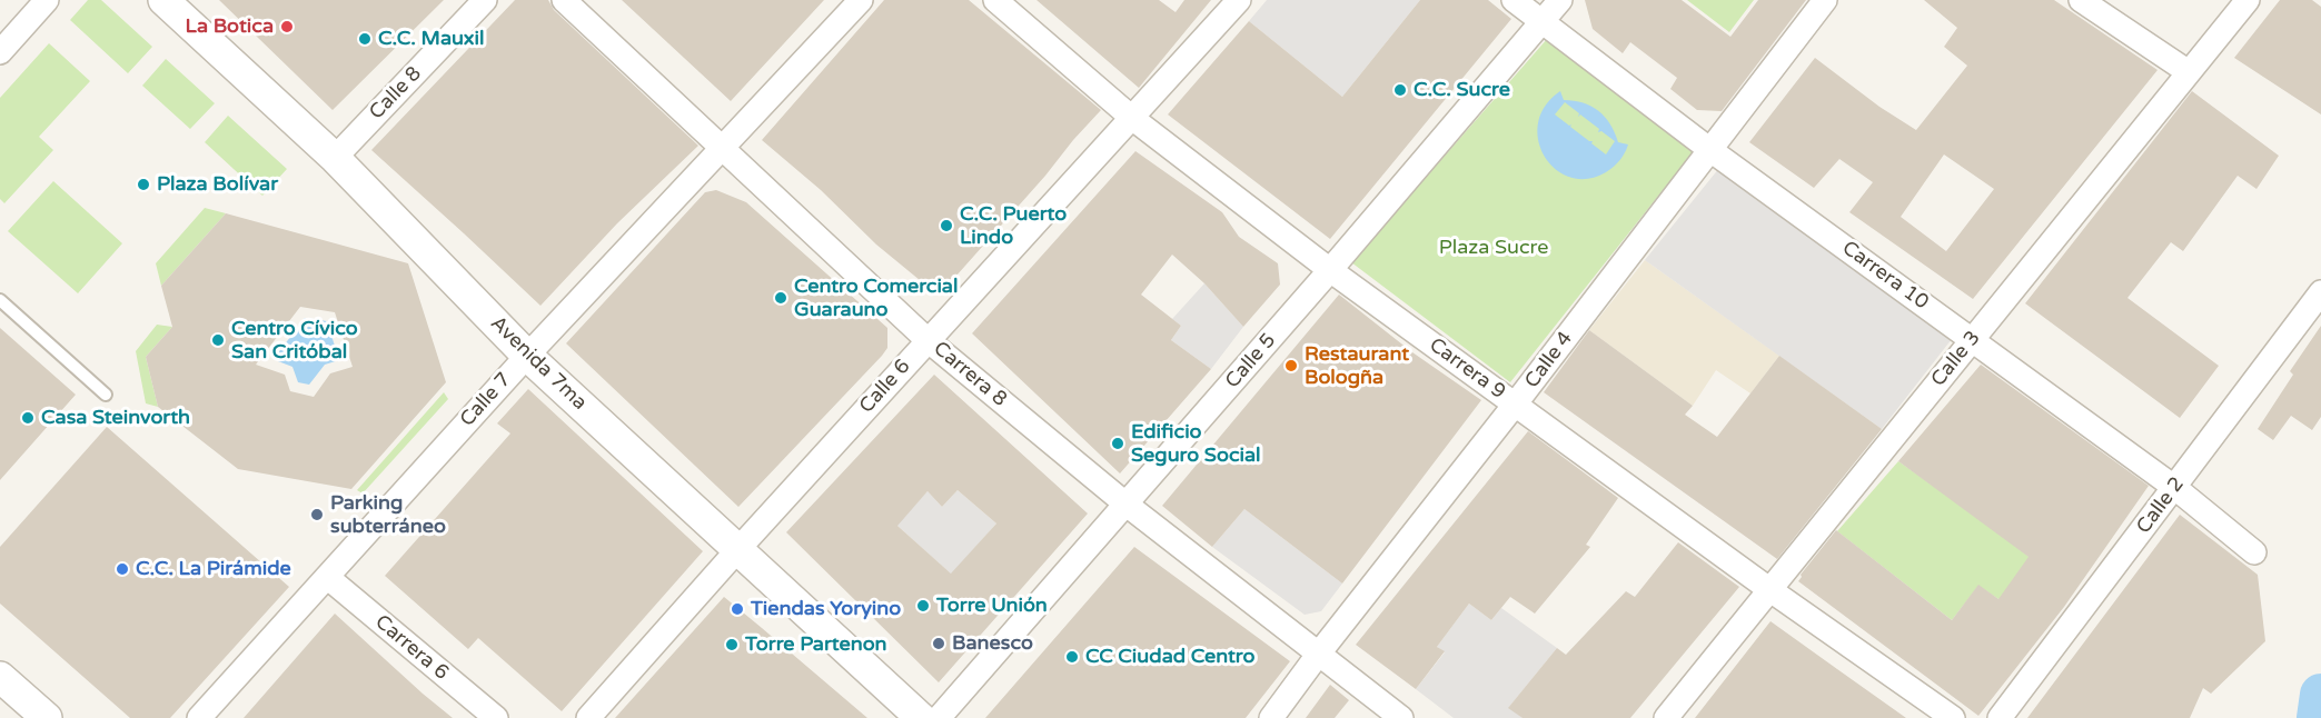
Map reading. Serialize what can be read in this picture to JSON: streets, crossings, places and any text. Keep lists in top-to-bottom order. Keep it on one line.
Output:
{"streets":{"street":["Calle 8","Carrera 10","Calle 3","Calle 4","Calle 5","Avenida 7ma","Carrera 9","Carrera 8","Calle 6","Calle 7","Calle 2","Carrera 6"]},"crossings":[["Calle 8","Avenida 7ma"],["Carrera 10","Calle 3"],["Carrera 10","Calle 4"],["Carrera 10","Calle 5"],["Carrera 10","Calle 2"],["Calle 3","Carrera 9"],["Calle 4","Carrera 9"],["Calle 4","Carrera 8"],["Calle 5","Carrera 9"],["Calle 5","Carrera 8"],["Avenida 7ma","Calle 6"],["Avenida 7ma","Calle 7"],["Carrera 9","Calle 6"],["Carrera 8","Calle 6"],["Carrera 8","Calle 7"],["Calle 7","Carrera 6"]],"parks":["Plaza Sucre"],"places":["La Botica","C.C. Mauxil","C.C. Sucre","Plaza Bolívar","C.C. Puerto Lindo","Centro Comercial Guarauno","Centro Cívico San Critóbal","Restaurant Bologña","Casa Steinvorth","Edificio Seguro Social","Parking subterráneo","C.C. La Pirámide","Torre Unión","Tiendas Yoryino","Banesco","Torre Partenon","CC Ciudad Centro"]}
